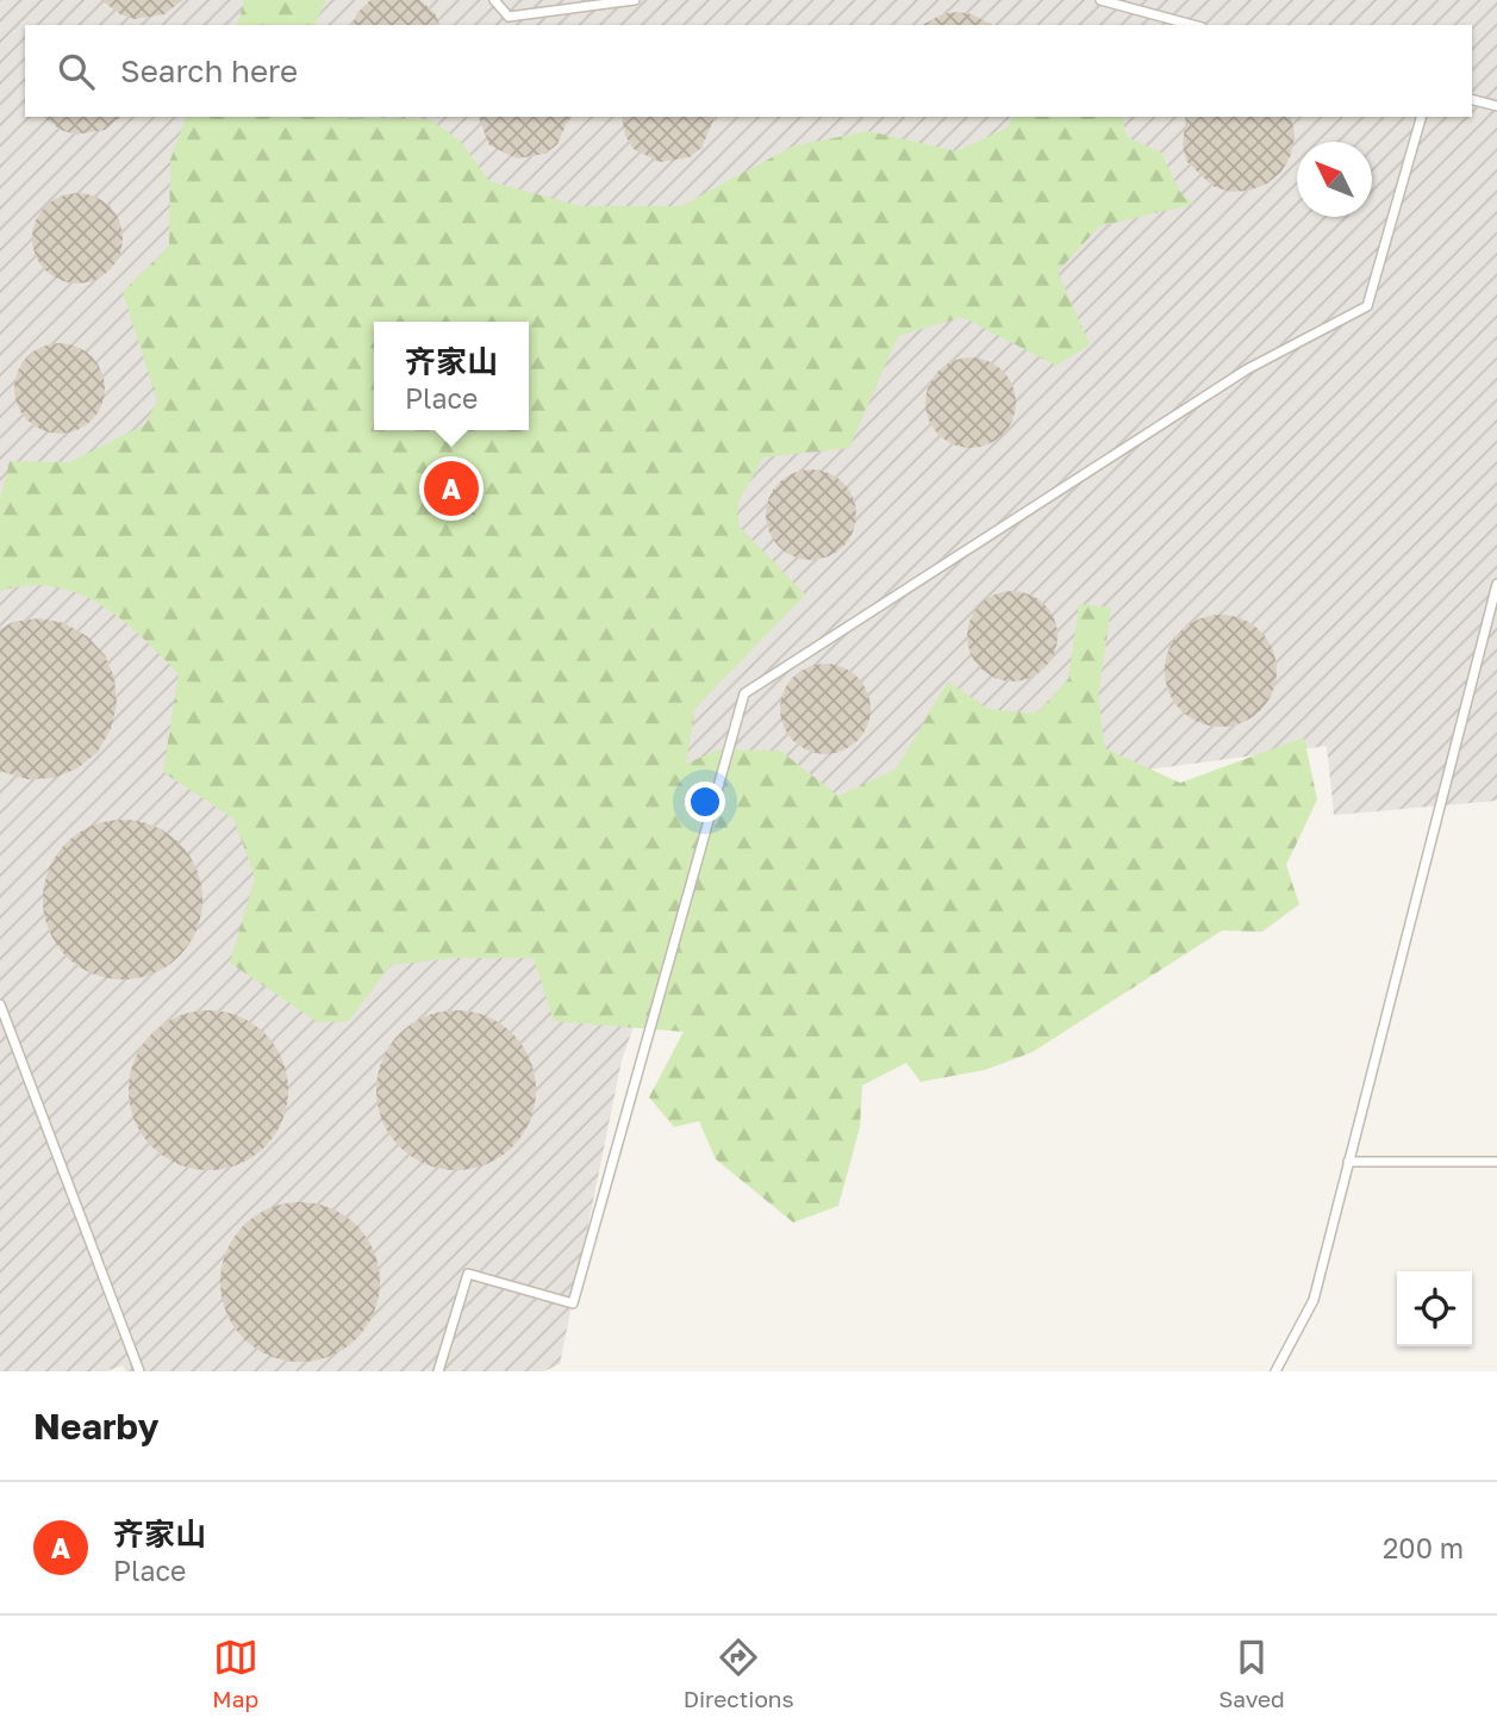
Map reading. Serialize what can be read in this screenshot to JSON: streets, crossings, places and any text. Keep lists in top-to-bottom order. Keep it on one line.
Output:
{"north":"top left","page":{"search":"Search here","popup":["齐家山","Place"],"pins":"A","heading":"Nearby","list":[{"mark":"A","name":"齐家山","note":"Place","value":"200 m"}],"nav":["Map","Directions","Saved"]}}
